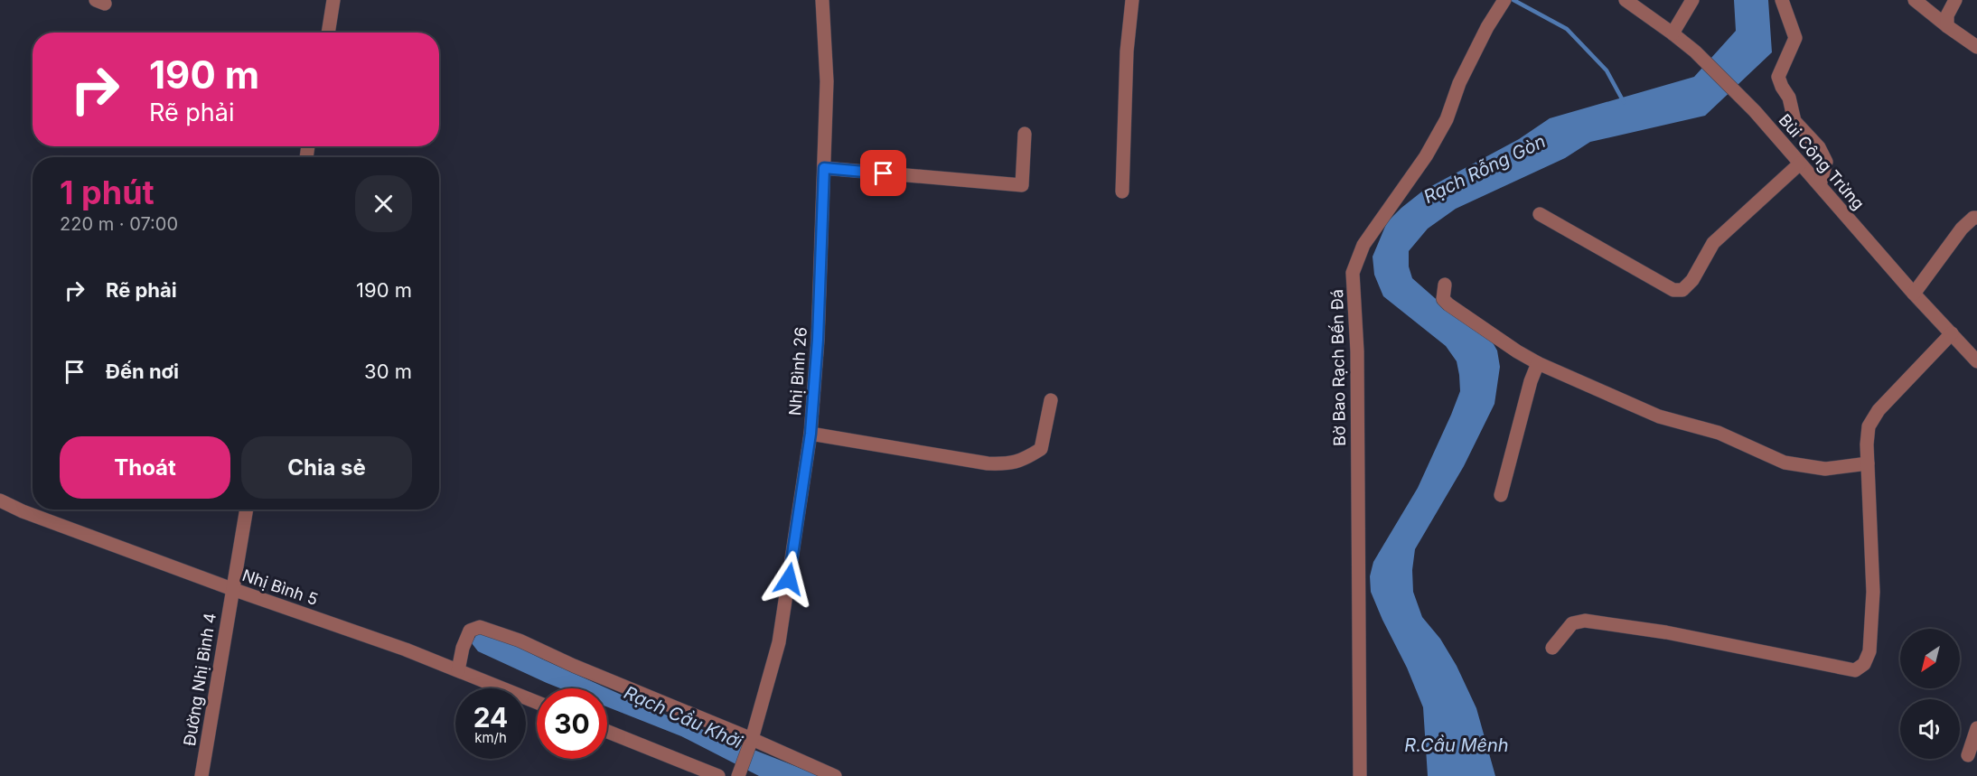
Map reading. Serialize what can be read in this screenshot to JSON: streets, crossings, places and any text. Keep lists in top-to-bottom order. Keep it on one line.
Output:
{"streets":{"street":["Bùi Công Trừng","Bờ Bao Rạch Bến Đá","Nhị Bình 26","Nhị Bình 5","Đường Nhị Bình 4"]},"crossings":[["Nhị Bình 5","Đường Nhị Bình 4"]],"water":["Rạch Rỗng Gòn","Rạch Cầu Khởi","R.Cầu Mênh"],"north":"bottom left","page":{"turn":["190 m","Rẽ phải"],"heading":["1 phút","220 m · 07:00"],"list":[{"name":"Rẽ phải","value":"190 m"},{"name":"Đến nơi","value":"30 m"}],"buttons":["Thoát","Chia sẻ"],"speed":"24 km/h","limit":"30"}}
